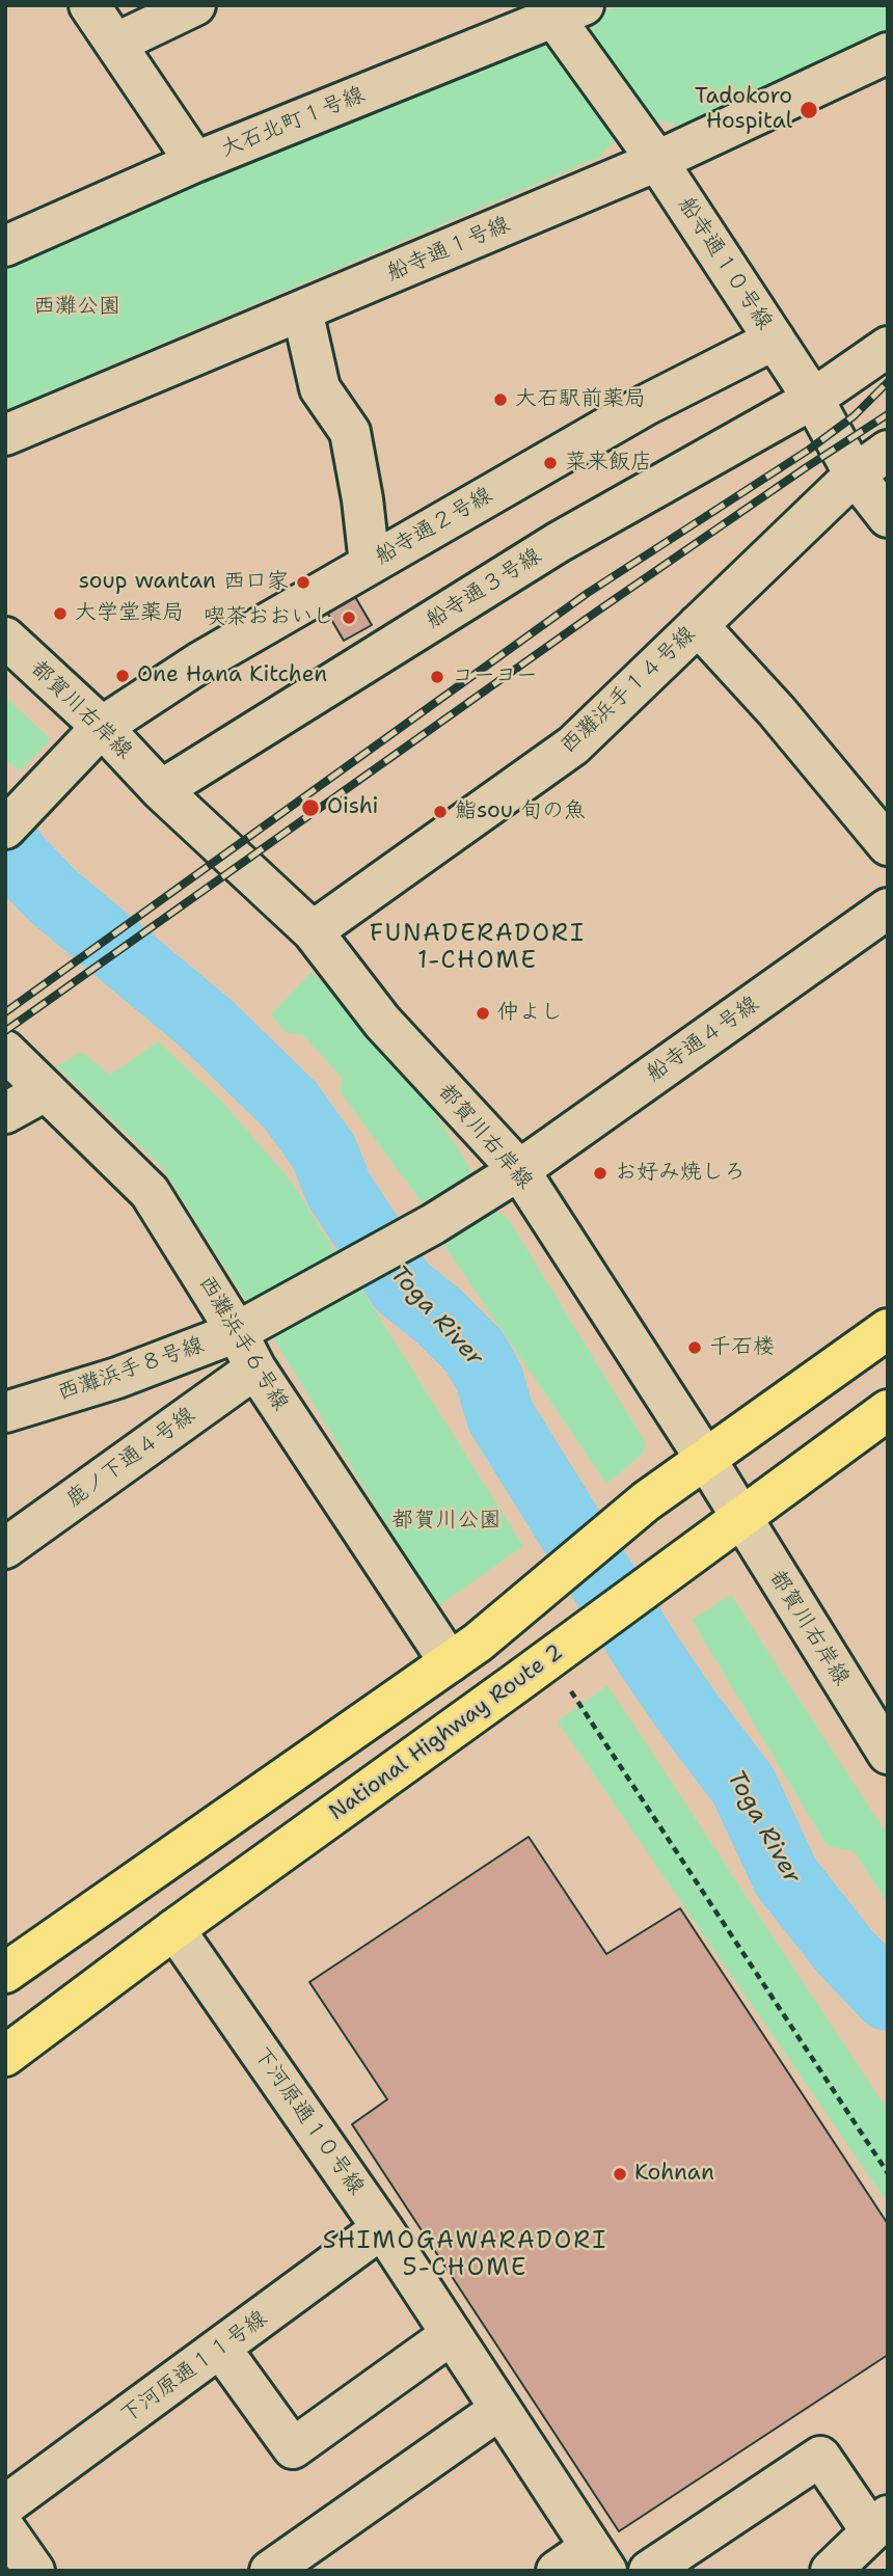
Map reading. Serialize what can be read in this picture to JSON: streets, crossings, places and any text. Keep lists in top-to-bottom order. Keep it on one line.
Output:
{"streets":{"highway":["National Highway Route 2"],"street":["大石北町１号線","船寺通１号線","船寺通１０号線","船寺通２号線","船寺通３号線","西灘浜手１４号線","都賀川右岸線","船寺通４号線","西灘浜手６号線","西灘浜手８号線","鹿ノ下通４号線","下河原通１０号線","下河原通１１号線"]},"crossings":[["大石北町１号線","船寺通１０号線"],["船寺通１号線","船寺通１０号線"],["船寺通１０号線","船寺通２号線"],["船寺通１０号線","船寺通３号線"],["船寺通１０号線","西灘浜手１４号線"],["船寺通２号線","都賀川右岸線"],["船寺通３号線","都賀川右岸線"],["西灘浜手１４号線","都賀川右岸線"],["都賀川右岸線","船寺通４号線"],["都賀川右岸線","西灘浜手８号線"],["都賀川右岸線","National Highway Route 2"],["船寺通４号線","西灘浜手８号線"],["西灘浜手６号線","西灘浜手８号線"],["西灘浜手６号線","鹿ノ下通４号線"],["National Highway Route 2","下河原通１０号線"],["下河原通１０号線","下河原通１１号線"]],"districts":["FUNADERADORI 1-CHOME","SHIMOGAWARADORI 5-CHOME"],"water":["Toga River"],"parks":["西灘公園","都賀川公園"],"places":["Tadokoro Hospital","大石駅前薬局","菜来飯店","soup wantan 西口家","大学堂薬局","喫茶おおいし","One Hana Kitchen","コーヨー","Oishi","鮨sou 旬の魚","仲よし","お好み焼しろ","千石楼","Kohnan"]}
